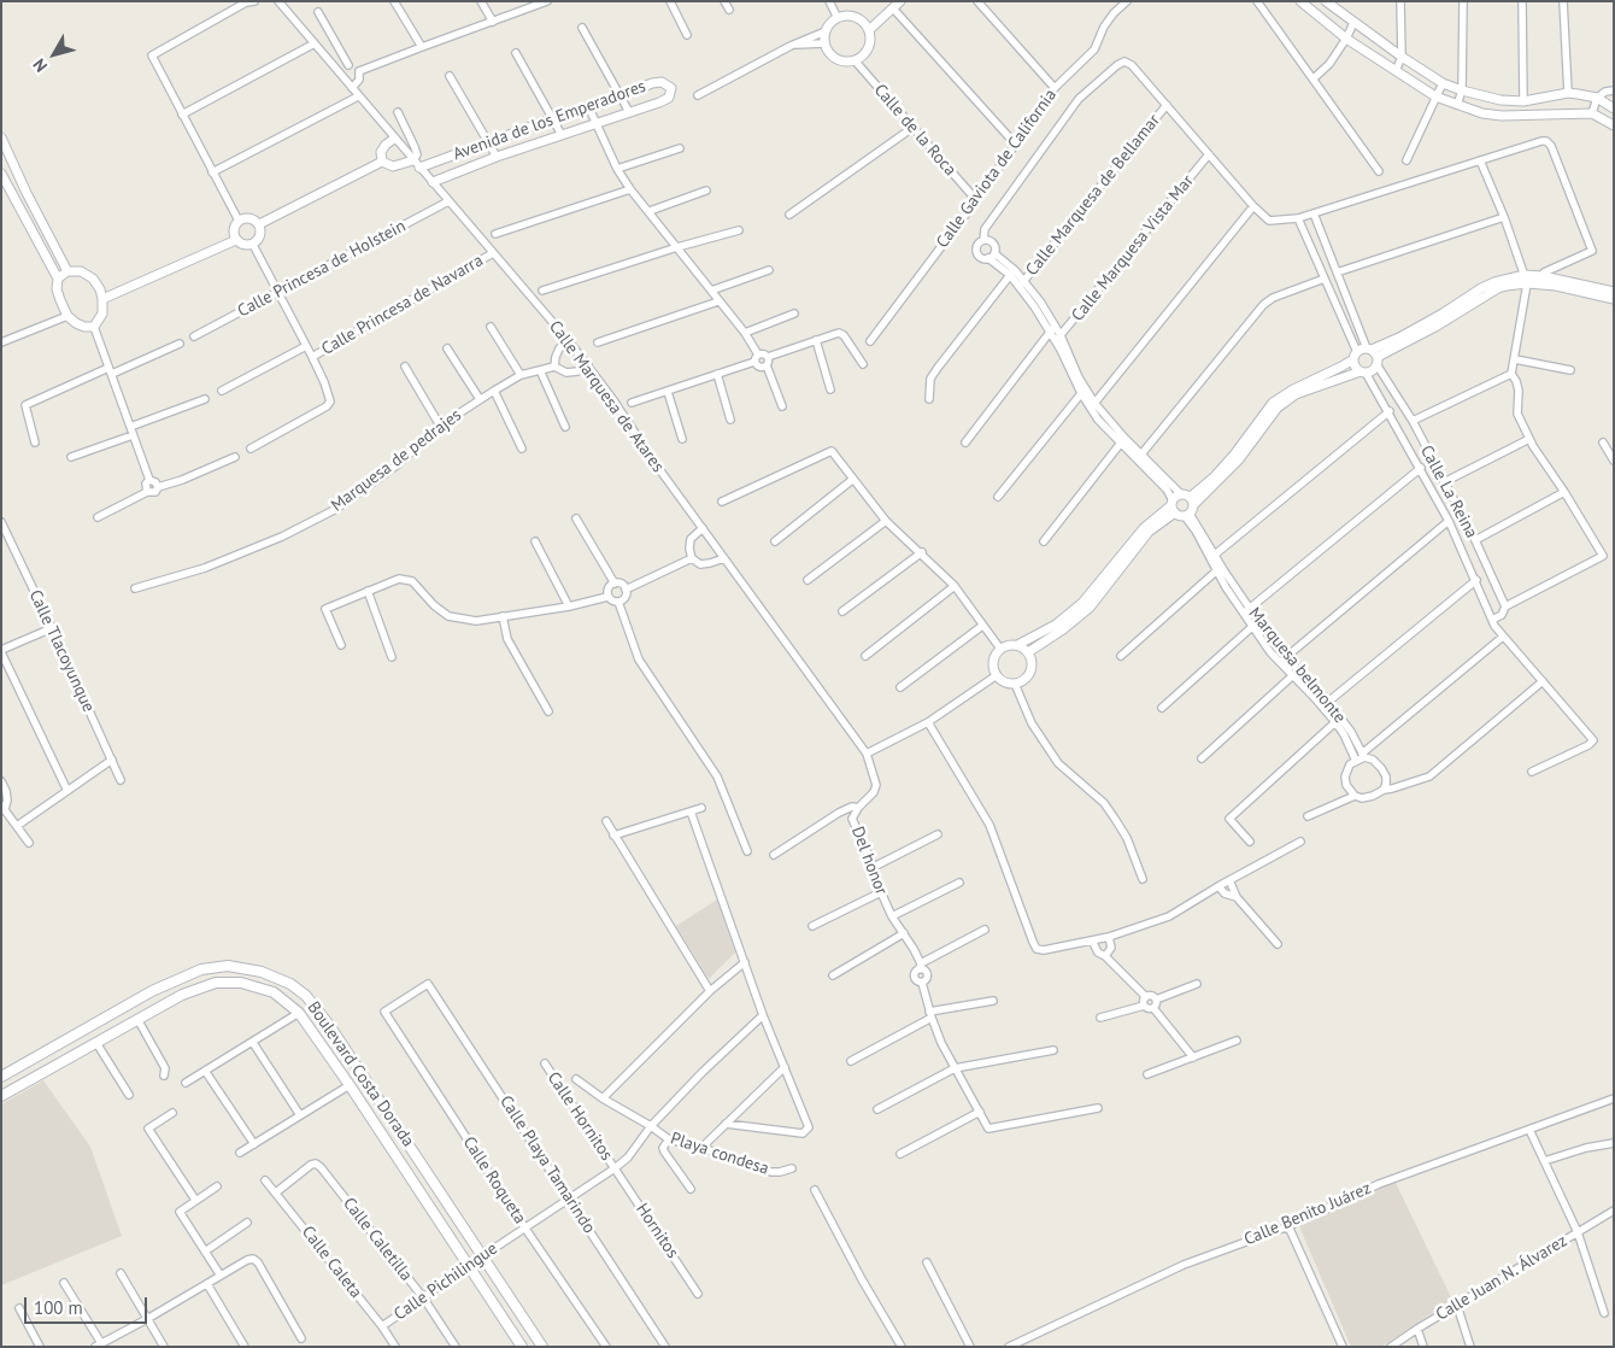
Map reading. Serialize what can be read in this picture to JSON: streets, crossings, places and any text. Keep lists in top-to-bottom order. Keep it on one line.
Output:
{"streets":{"main road":["Boulevard Costa Dorada"],"street":["Avenida de los Emperadores","Calle de la Roca","Calle Gaviota de California","Calle Marquesa de Bellamar","Calle Marquesa Vista Mar","Calle Princesa de HoIstein","Calle Princesa de Navarra","Calle Marquesa de Atares","Marquesa de pedrajes","Calle La Reina","Calle Tlacoyunque","Marquesa belmonte","Del honor","Calle Hornitos","Playa condesa","Calle Playa Tamarindo","Calle Roqueta","Calle Benito Juárez","Hornitos","Calle Caletilla","Calle Caleta","Calle Juan N. Álvarez","Calle Pichilingue"]},"crossings":[["Avenida de los Emperadores","Calle Marquesa de Atares"],["Calle de la Roca","Calle Gaviota de California"],["Calle Gaviota de California","Calle Marquesa de Bellamar"],["Calle Princesa de HoIstein","Calle Marquesa de Atares"],["Calle Princesa de Navarra","Calle Marquesa de Atares"],["Calle Marquesa de Atares","Marquesa de pedrajes"],["Calle Marquesa de Atares","Del honor"],["Boulevard Costa Dorada","Calle Pichilingue"],["Calle Hornitos","Hornitos"],["Calle Hornitos","Calle Pichilingue"],["Playa condesa","Calle Pichilingue"],["Calle Playa Tamarindo","Calle Roqueta"],["Calle Playa Tamarindo","Calle Pichilingue"],["Calle Roqueta","Calle Pichilingue"],["Hornitos","Calle Pichilingue"],["Calle Caletilla","Calle Caleta"],["Calle Caletilla","Calle Pichilingue"],["Calle Caleta","Calle Pichilingue"]],"scale_bar":"100 m","north":"bottom left"}
